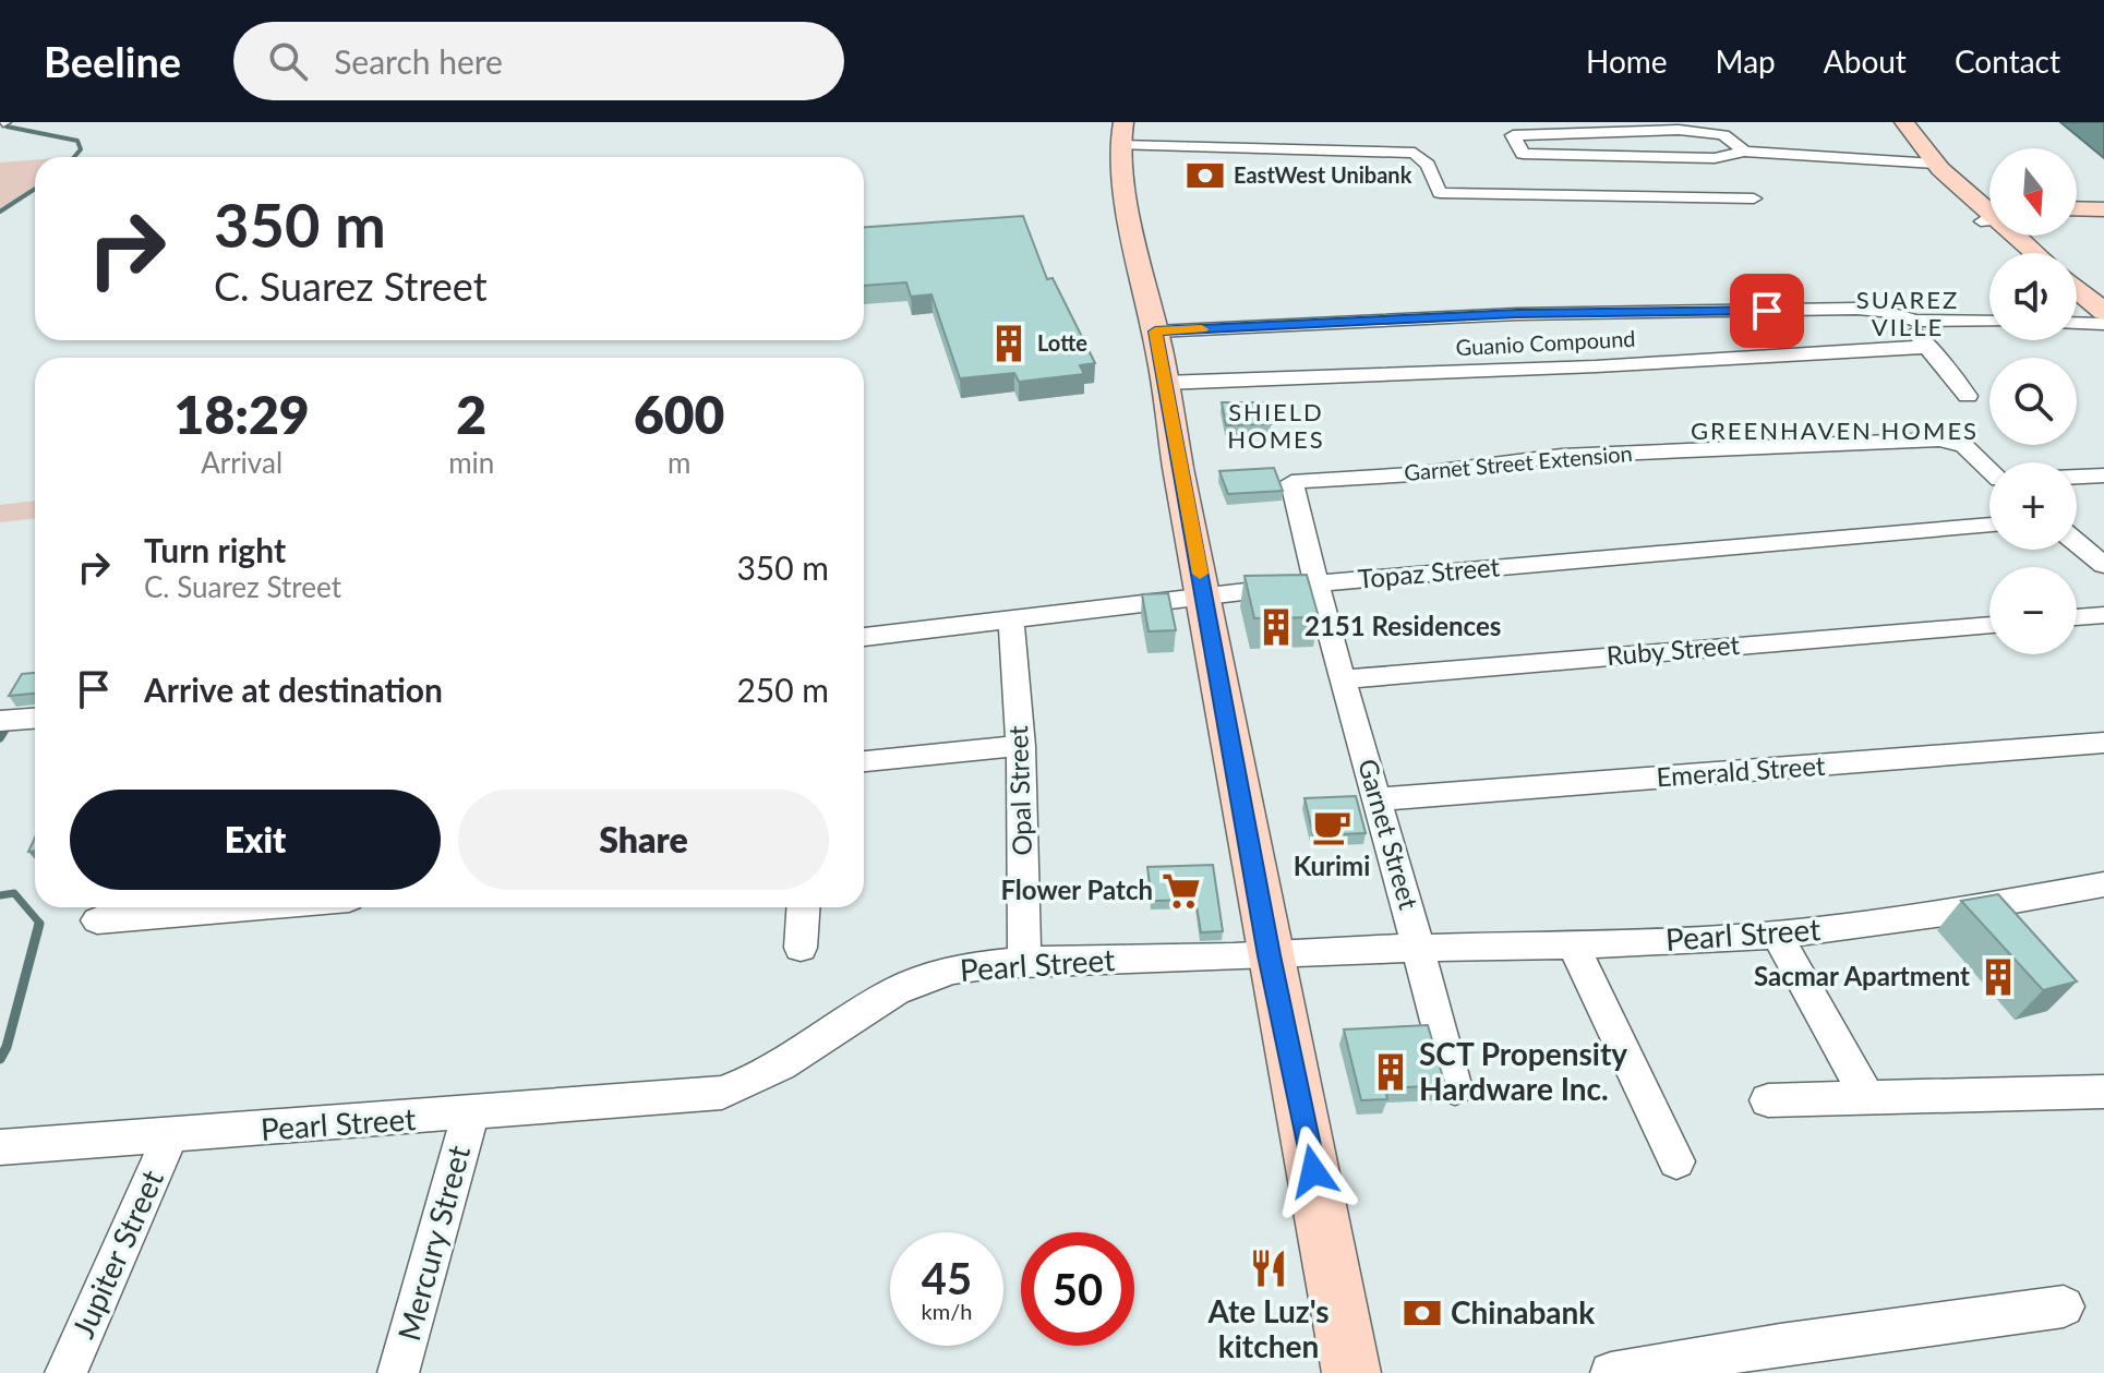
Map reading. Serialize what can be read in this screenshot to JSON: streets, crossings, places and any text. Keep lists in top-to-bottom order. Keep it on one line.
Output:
{"streets":{"street":["Guanio Compound","Garnet Street Extension","Topaz Street","Ruby Street","Emerald Street","Opal Street","Garnet Street","Pearl Street","Mercury Street","Jupiter Street"]},"crossings":[["Garnet Street Extension","Topaz Street"],["Garnet Street Extension","Garnet Street"],["Topaz Street","Opal Street"],["Topaz Street","Garnet Street"],["Ruby Street","Garnet Street"],["Emerald Street","Garnet Street"],["Opal Street","Pearl Street"],["Garnet Street","Pearl Street"],["Pearl Street","Mercury Street"],["Pearl Street","Jupiter Street"]],"districts":["SUAREZ VILLE","SHIELD HOMES","GREENHAVEN HOMES"],"places":{"bank":["EastWest Unibank","Chinabank"],"building":["Lotte","2151 Residences","Sacmar Apartment","SCT Propensity Hardware Inc."],"cafe":["Kurimi"],"supermarket":["Flower Patch"],"restaurant":["Ate Luz's kitchen"]},"north":"bottom","page":{"header":"Beeline","search":"Search here","nav":["Home","Map","About","Contact"],"map_buttons":["+","−"],"turn":["350 m","C. Suarez Street"],"eta":["18:29","Arrival","2","min","600","m"],"list":[{"name":"Turn right","note":"C. Suarez Street","value":"350 m"},{"name":"Arrive at destination","value":"250 m"}],"buttons":["Exit","Share"],"speed":"45 km/h","limit":"50"}}
